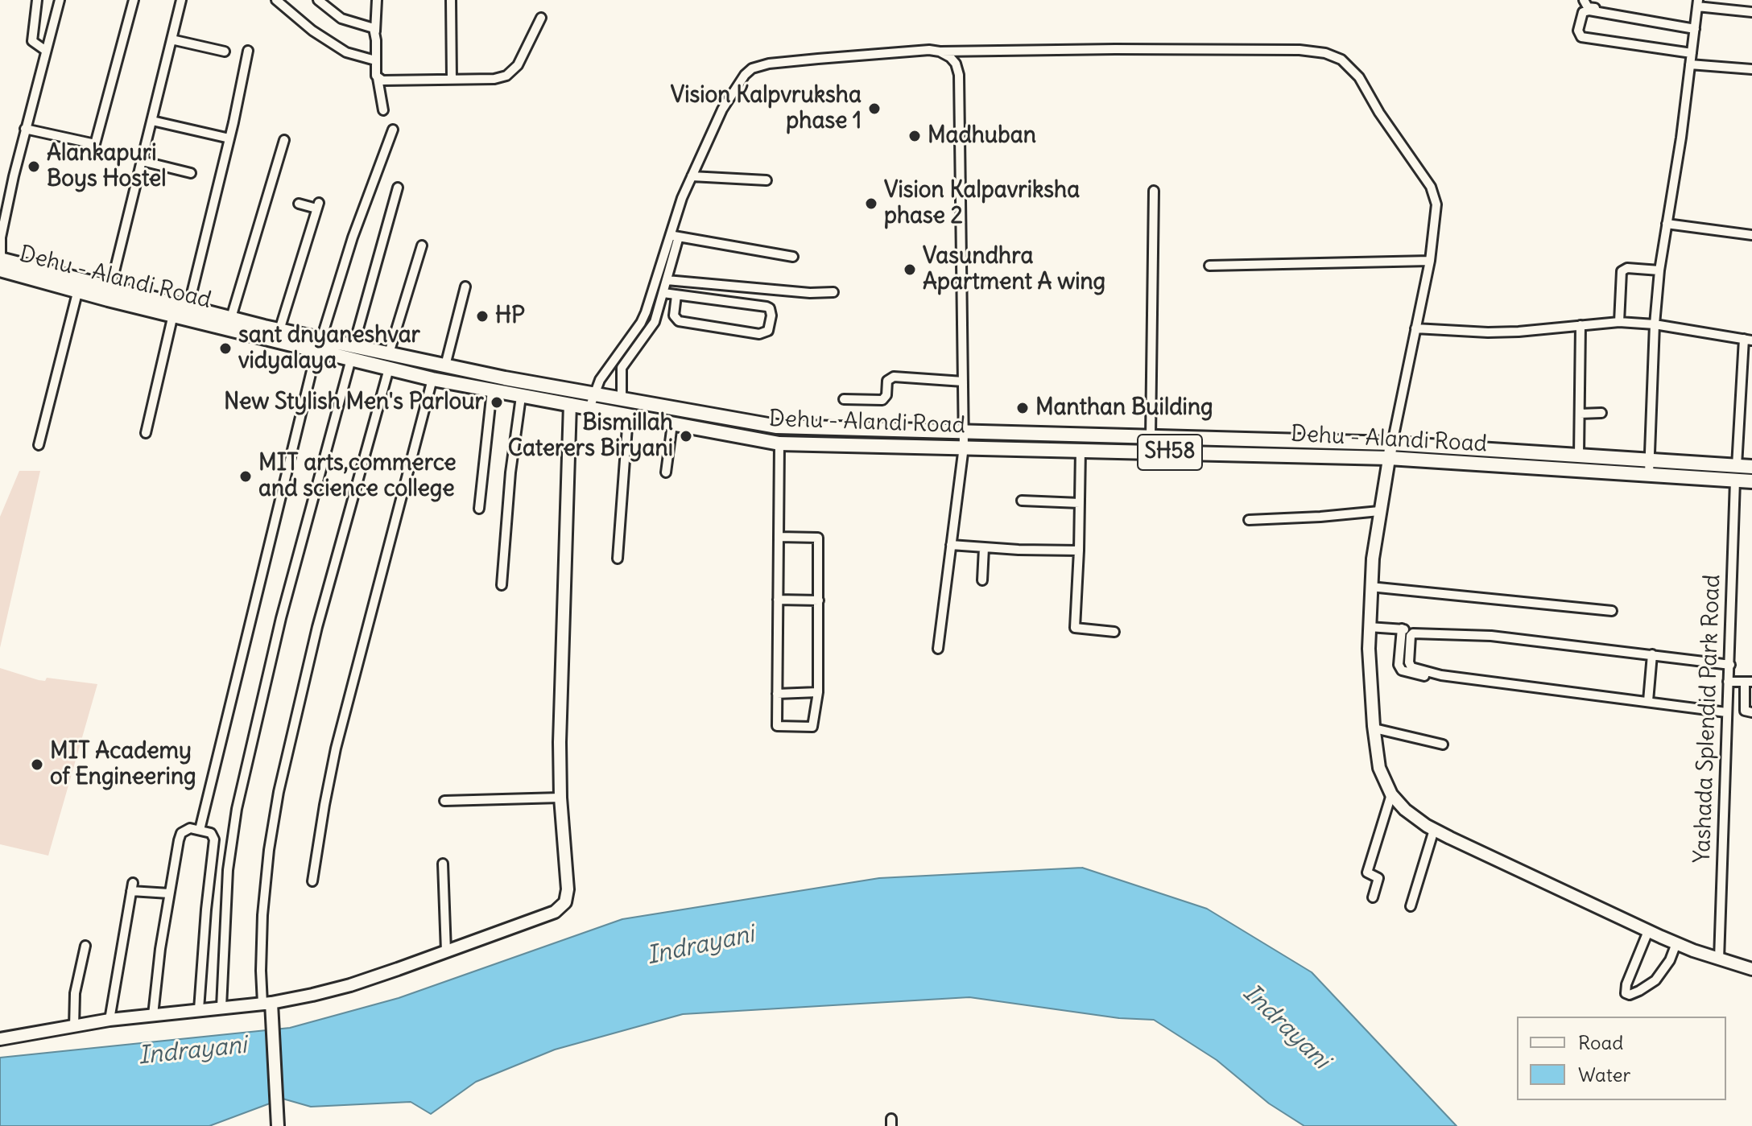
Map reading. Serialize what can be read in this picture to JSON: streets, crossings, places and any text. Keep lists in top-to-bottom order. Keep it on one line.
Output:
{"streets":{"main road":["Dehu - Alandi Road","SH58"],"street":["Yashada Splendid Park Road"]},"crossings":[["Dehu - Alandi Road","Yashada Splendid Park Road"]],"water":["Indrayani"],"places":["Vision Kalpvruksha phase 1","Madhuban","Alankapuri Boys Hostel","Vision Kalpavriksha phase 2","Vasundhra Apartment A wing","HP","sant dnyaneshvar vidyalaya","New Stylish Men's Parlour","Manthan Building","Bismillah Caterers Biryani","MIT arts,commerce and science college","MIT Academy of Engineering"],"legend":["Road","Water"]}
